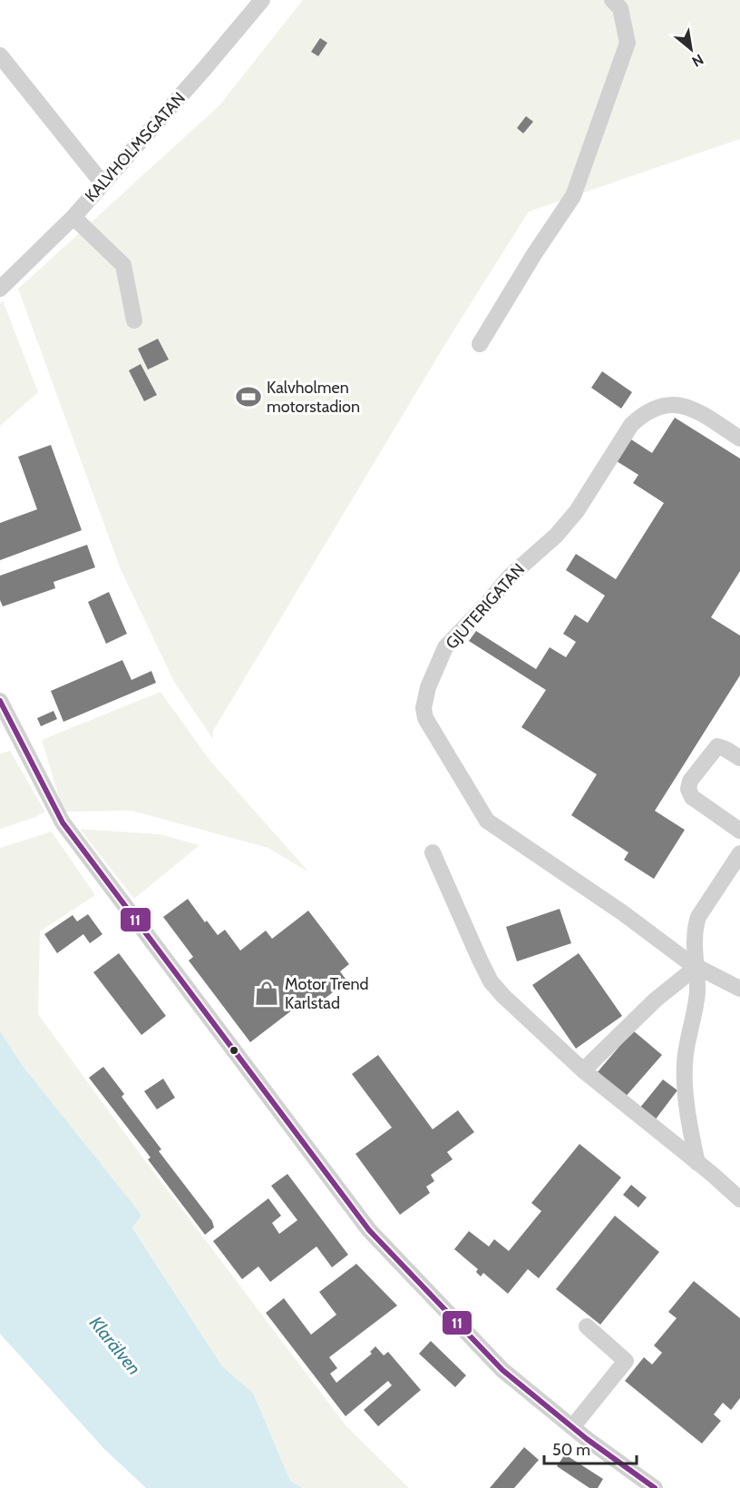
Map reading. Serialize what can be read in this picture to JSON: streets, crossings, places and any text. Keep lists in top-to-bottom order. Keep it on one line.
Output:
{"streets":{"street":["KALVHOLMSGATAN","GJUTERIGATAN"]},"water":["Klarälven"],"places":{"sports":["Kalvholmen motorstadion"],"shop":["Motor Trend Karlstad"]},"lines":["transit line 11"],"scale_bar":"50 m","north":"bottom right"}
